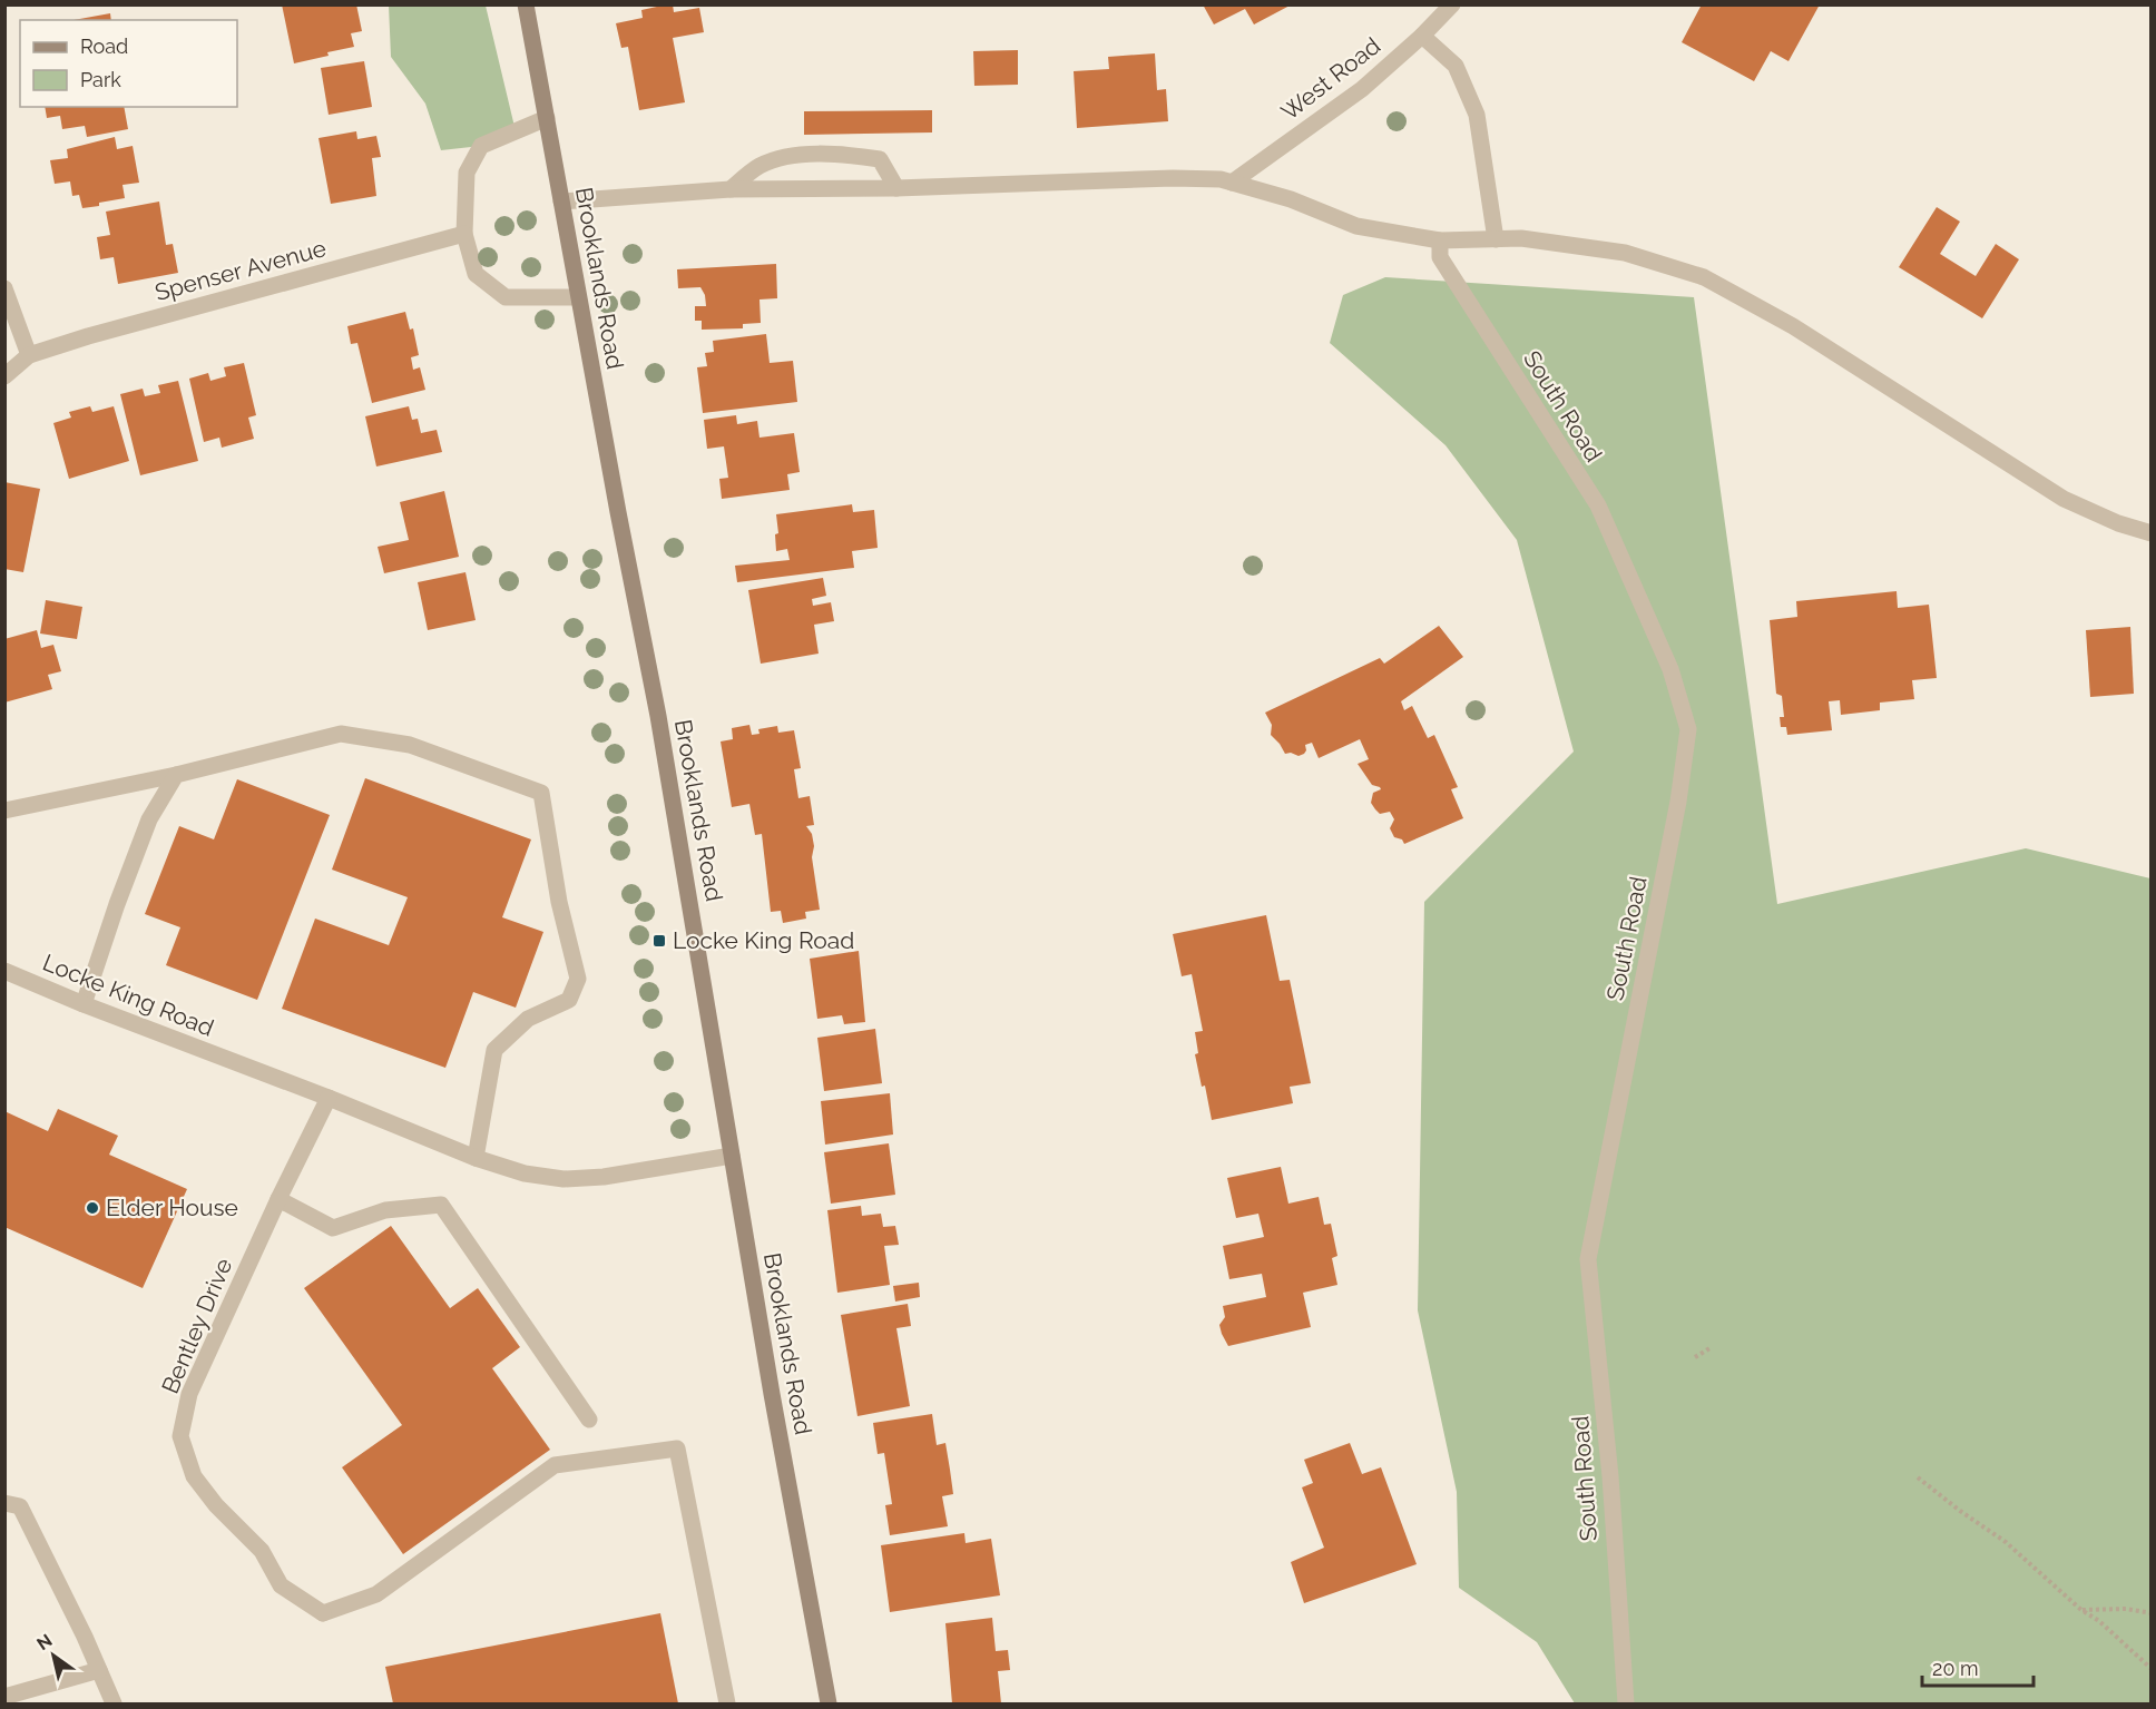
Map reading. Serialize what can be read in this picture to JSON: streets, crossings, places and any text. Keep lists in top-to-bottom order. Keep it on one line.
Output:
{"streets":{"main road":["Brooklands Road"],"street":["West Road","Spenser Avenue","South Road","Locke King Road","Bentley Drive"]},"crossings":[["Brooklands Road","Locke King Road"],["Locke King Road","Bentley Drive"]],"places":{"transit":["Locke King Road"],"other":["Elder House"]},"legend":["Road","Park"],"scale_bar":"20 m","north":"top left"}
